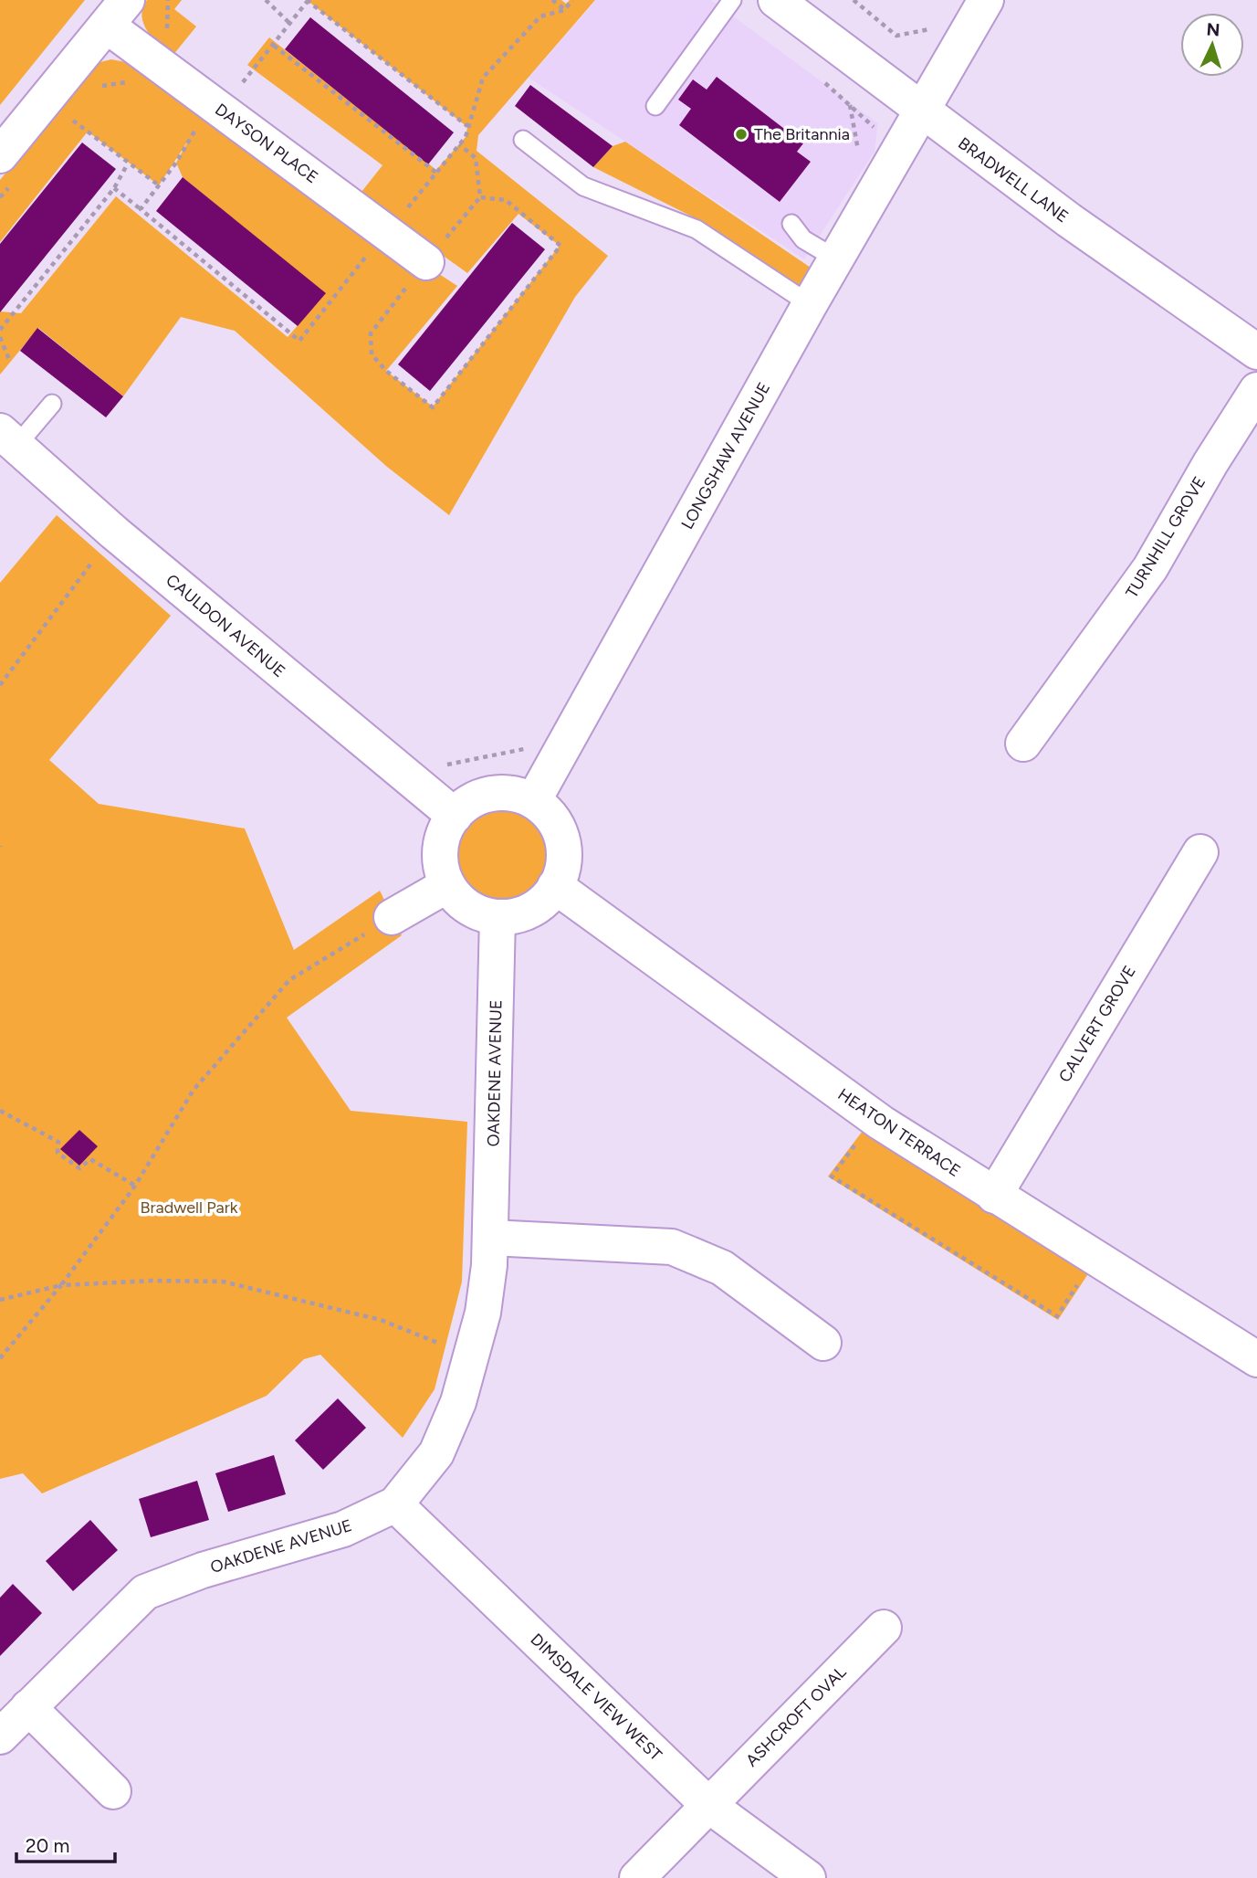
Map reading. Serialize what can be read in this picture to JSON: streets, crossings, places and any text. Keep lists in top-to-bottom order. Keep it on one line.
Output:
{"streets":{"street":["DAYSON PLACE","BRADWELL LANE","LONGSHAW AVENUE","TURNHILL GROVE","CAULDON AVENUE","CALVERT GROVE","OAKDENE AVENUE","HEATON TERRACE","DIMSDALE VIEW WEST","ASHCROFT OVAL"]},"crossings":[["BRADWELL LANE","LONGSHAW AVENUE"],["LONGSHAW AVENUE","CAULDON AVENUE"],["LONGSHAW AVENUE","OAKDENE AVENUE"],["LONGSHAW AVENUE","HEATON TERRACE"],["CAULDON AVENUE","OAKDENE AVENUE"],["CAULDON AVENUE","HEATON TERRACE"],["CALVERT GROVE","HEATON TERRACE"],["OAKDENE AVENUE","HEATON TERRACE"],["OAKDENE AVENUE","DIMSDALE VIEW WEST"],["DIMSDALE VIEW WEST","ASHCROFT OVAL"]],"parks":["Bradwell Park"],"places":["The Britannia"],"scale_bar":"20 m","north":"top"}
